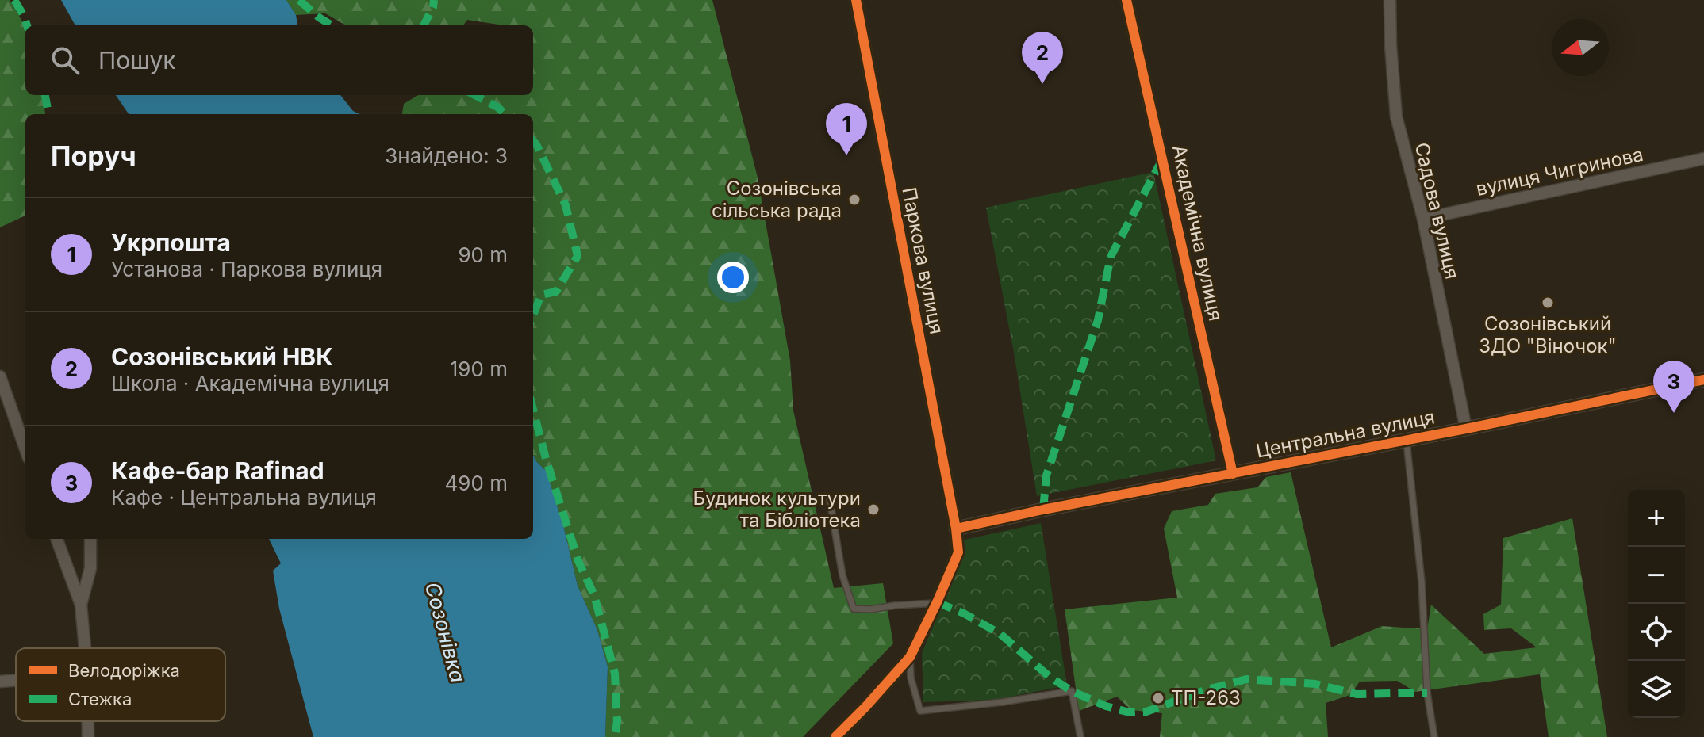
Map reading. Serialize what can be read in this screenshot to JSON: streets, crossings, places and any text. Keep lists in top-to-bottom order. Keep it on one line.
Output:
{"streets":{"street":["вулиця Чигринова","Садова вулиця","Академічна вулиця","Паркова вулиця","Центральна вулиця"]},"crossings":[["вулиця Чигринова","Садова вулиця"],["Садова вулиця","Центральна вулиця"],["Академічна вулиця","Центральна вулиця"],["Паркова вулиця","Центральна вулиця"]],"water":["Созонівка"],"places":["Созонівська сільська рада","Созонівський ЗДО \"Віночок\"","Будинок культури та Бібліотека","ТП-263"],"legend":["Велодоріжка","Стежка"],"north":"left","page":{"search":"Пошук","pins":["2","1","3"],"heading":["Поруч","Знайдено: 3"],"list":[{"mark":"1","name":"Укрпошта","note":"Установа · Паркова вулиця","value":"90 m"},{"mark":"2","name":"Созонівський НВК","note":"Школа · Академічна вулиця","value":"190 m"},{"mark":"3","name":"Кафе-бар Rafinad","note":"Кафе · Центральна вулиця","value":"490 m"}],"map_buttons":["+","−"]}}
